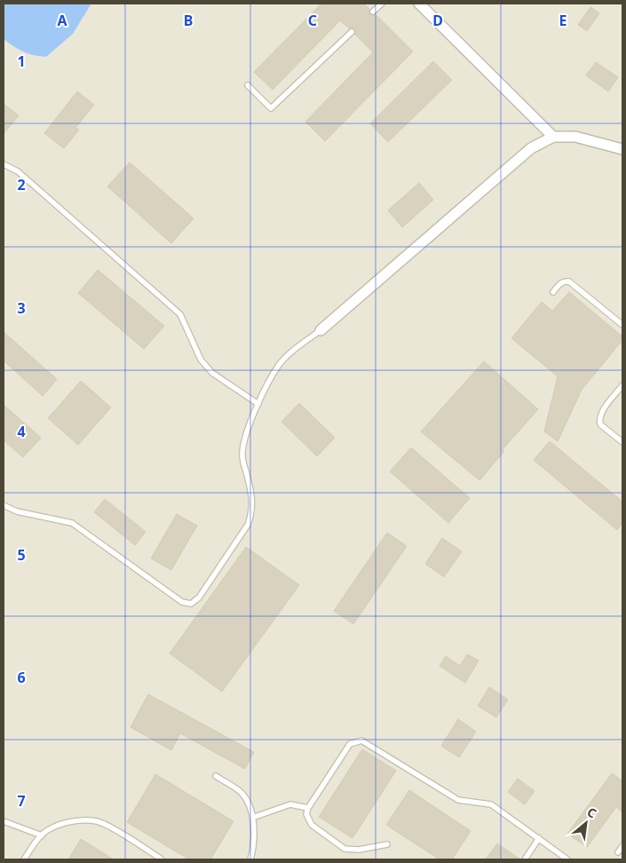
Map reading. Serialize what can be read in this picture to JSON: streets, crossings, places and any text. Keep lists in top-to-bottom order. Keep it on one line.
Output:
{"north":"top right","grid":{"columns":["A","B","C","D","E"],"rows":["1","2","3","4","5","6","7"]}}
